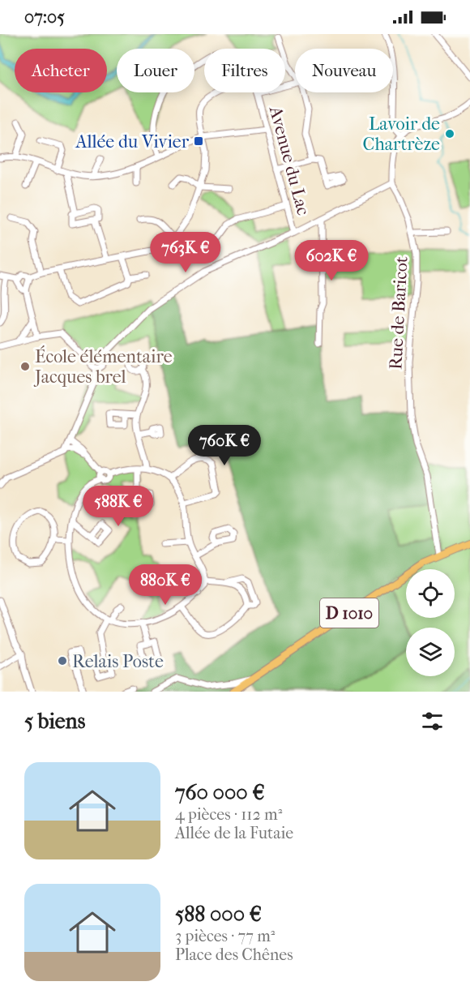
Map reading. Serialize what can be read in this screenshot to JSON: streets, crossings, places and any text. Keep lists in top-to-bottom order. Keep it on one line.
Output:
{"streets":{"main road":["D 1010"],"street":["Avenue du Lac","Rue de Baricot"]},"crossings":[["Rue de Baricot","D 1010"]],"places":{"other":["Lavoir de Chartrèze","École élémentaire Jacques brel","Relais Poste"],"transit":["Allée du Vivier"]},"page":{"status":"07:05","chip":["Acheter","Louer","Filtres","Nouveau"],"price":["763K €","602K €","760K €","588K €","880K €"],"heading":"5 biens","list":[{"name":"760 000 €","note":"4 pièces · 112 m² · Allée de la Futaie"},{"name":"588 000 €","note":"3 pièces · 77 m² · Place des Chênes"}]}}
